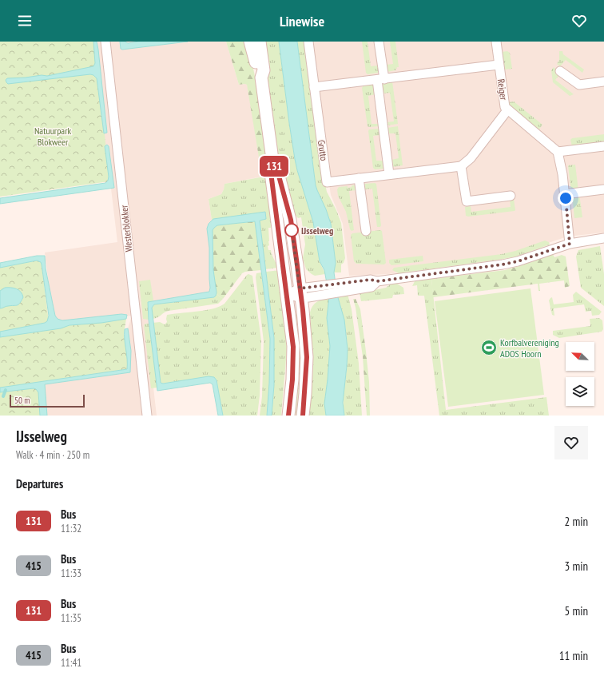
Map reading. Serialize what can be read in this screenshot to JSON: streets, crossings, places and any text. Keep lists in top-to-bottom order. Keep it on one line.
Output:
{"streets":{"street":["Reiger","Grutto","Westerblokker"]},"parks":["Natuurpark Blokweer"],"places":{"other":["IJsselweg"],"sports":["Korfbalvereniging ADOS Hoorn"]},"lines":["bus line 131"],"scale_bar":"50 m","north":"top left","page":{"header":"Linewise","on_map":"131","scale":"50 m","heading":[["IJsselweg","Walk · 4 min · 250 m"],"Departures"],"list":[{"mark":"131","name":"Bus","note":"11:32","value":"2 min"},{"mark":"415","name":"Bus","note":"11:33","value":"3 min"},{"mark":"131","name":"Bus","note":"11:35","value":"5 min"},{"mark":"415","name":"Bus","note":"11:41","value":"11 min"}]}}
